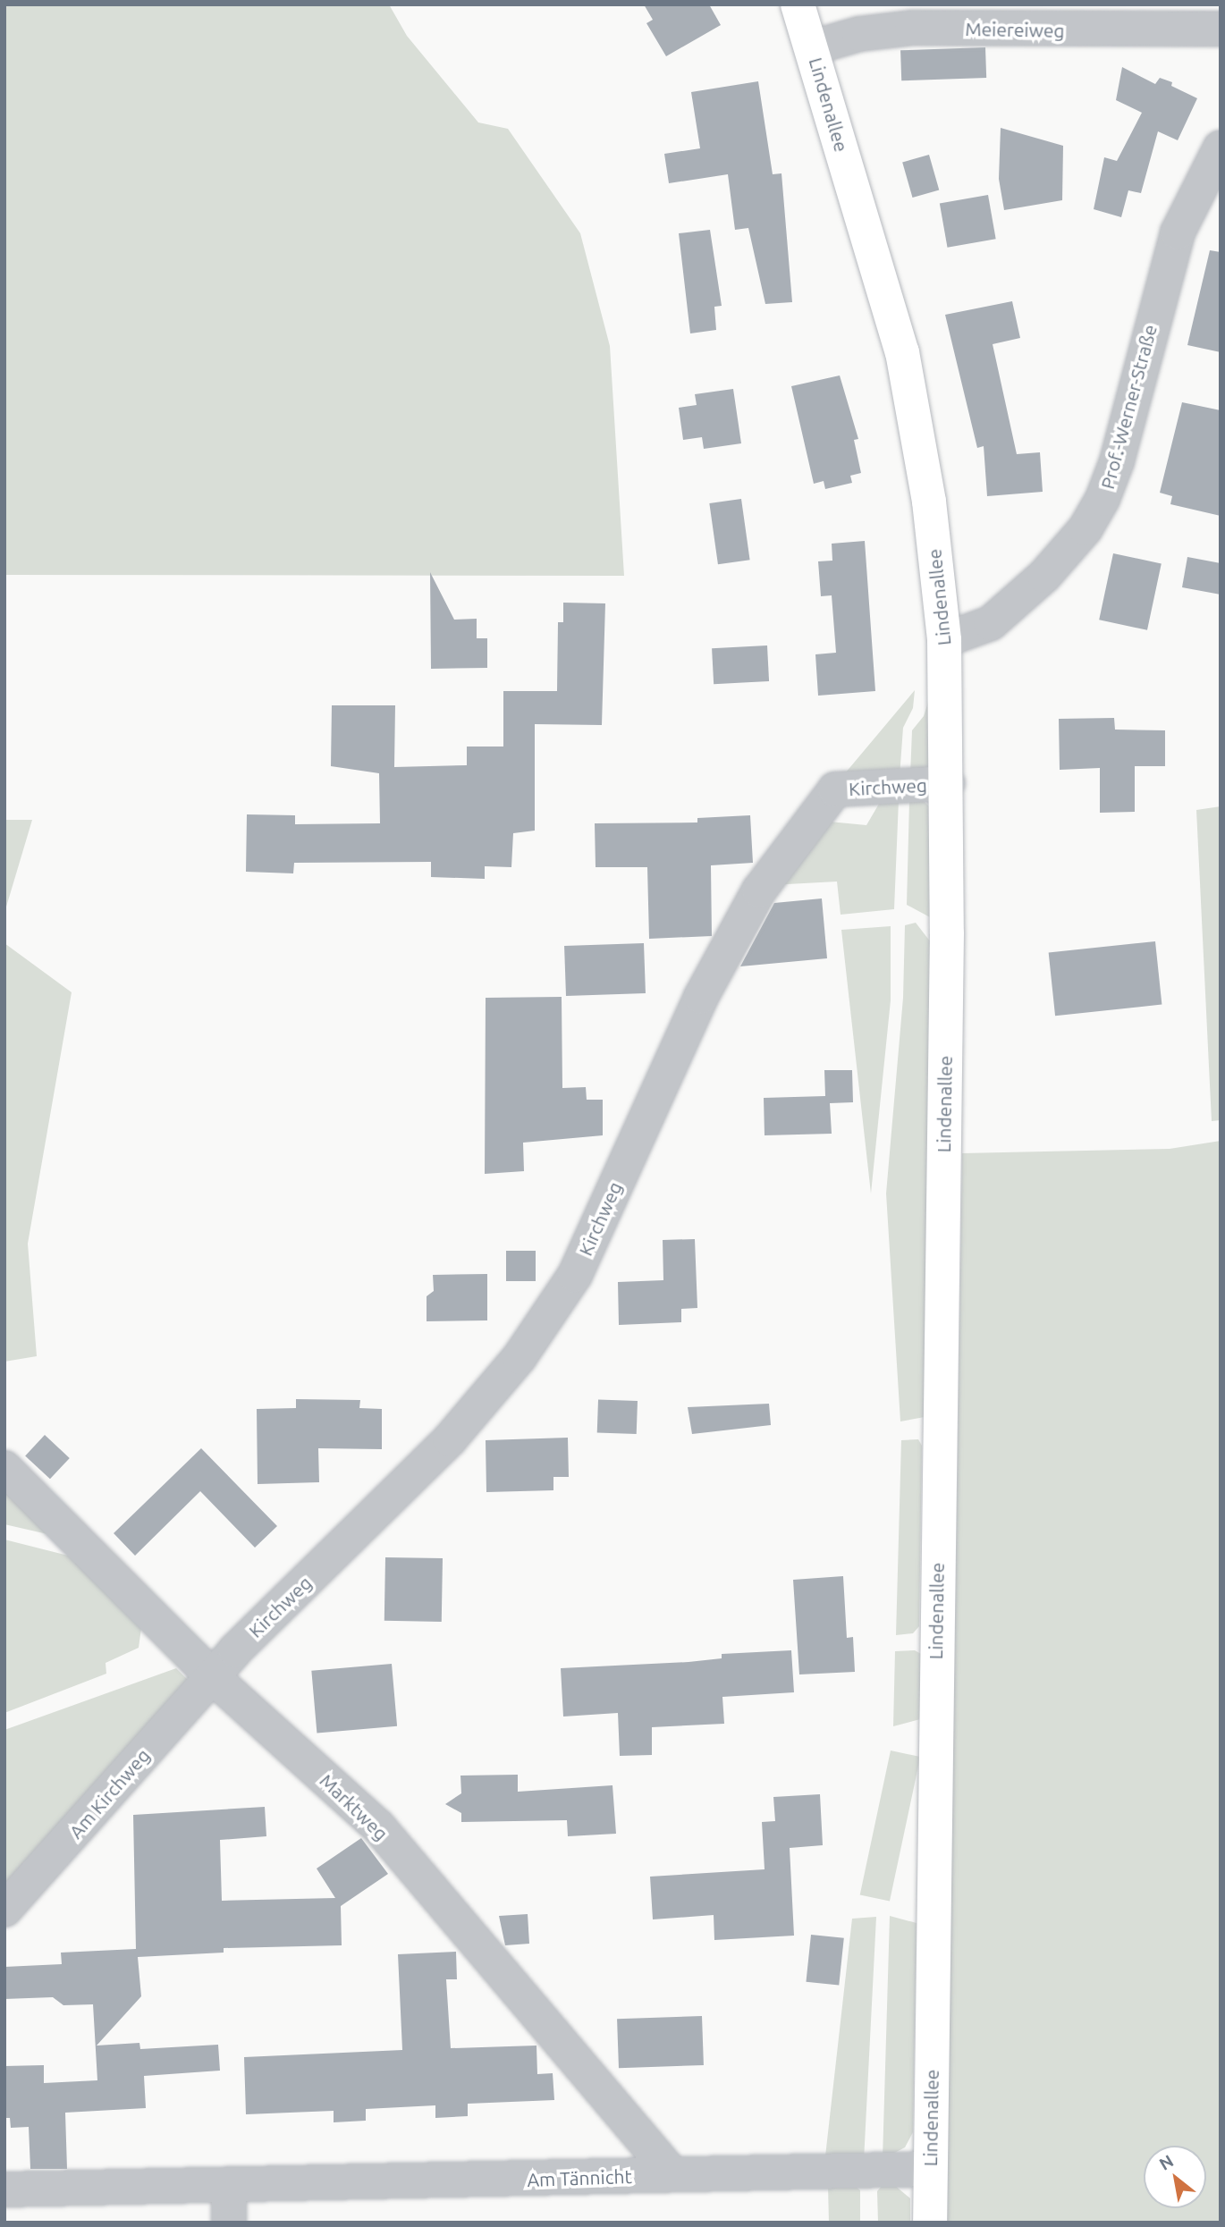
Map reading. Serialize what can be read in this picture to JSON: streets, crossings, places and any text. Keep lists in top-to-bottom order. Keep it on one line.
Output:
{"streets":{"street":["Meiereiweg","Lindenallee","Prof.-Werner-Straße","Kirchweg","Am Kirchweg","Marktweg","Am Tännicht"]},"crossings":[["Meiereiweg","Lindenallee"],["Lindenallee","Prof.-Werner-Straße"],["Lindenallee","Kirchweg"],["Lindenallee","Am Tännicht"],["Kirchweg","Am Kirchweg"],["Kirchweg","Marktweg"],["Am Kirchweg","Marktweg"],["Marktweg","Am Tännicht"]],"north":"top left"}
